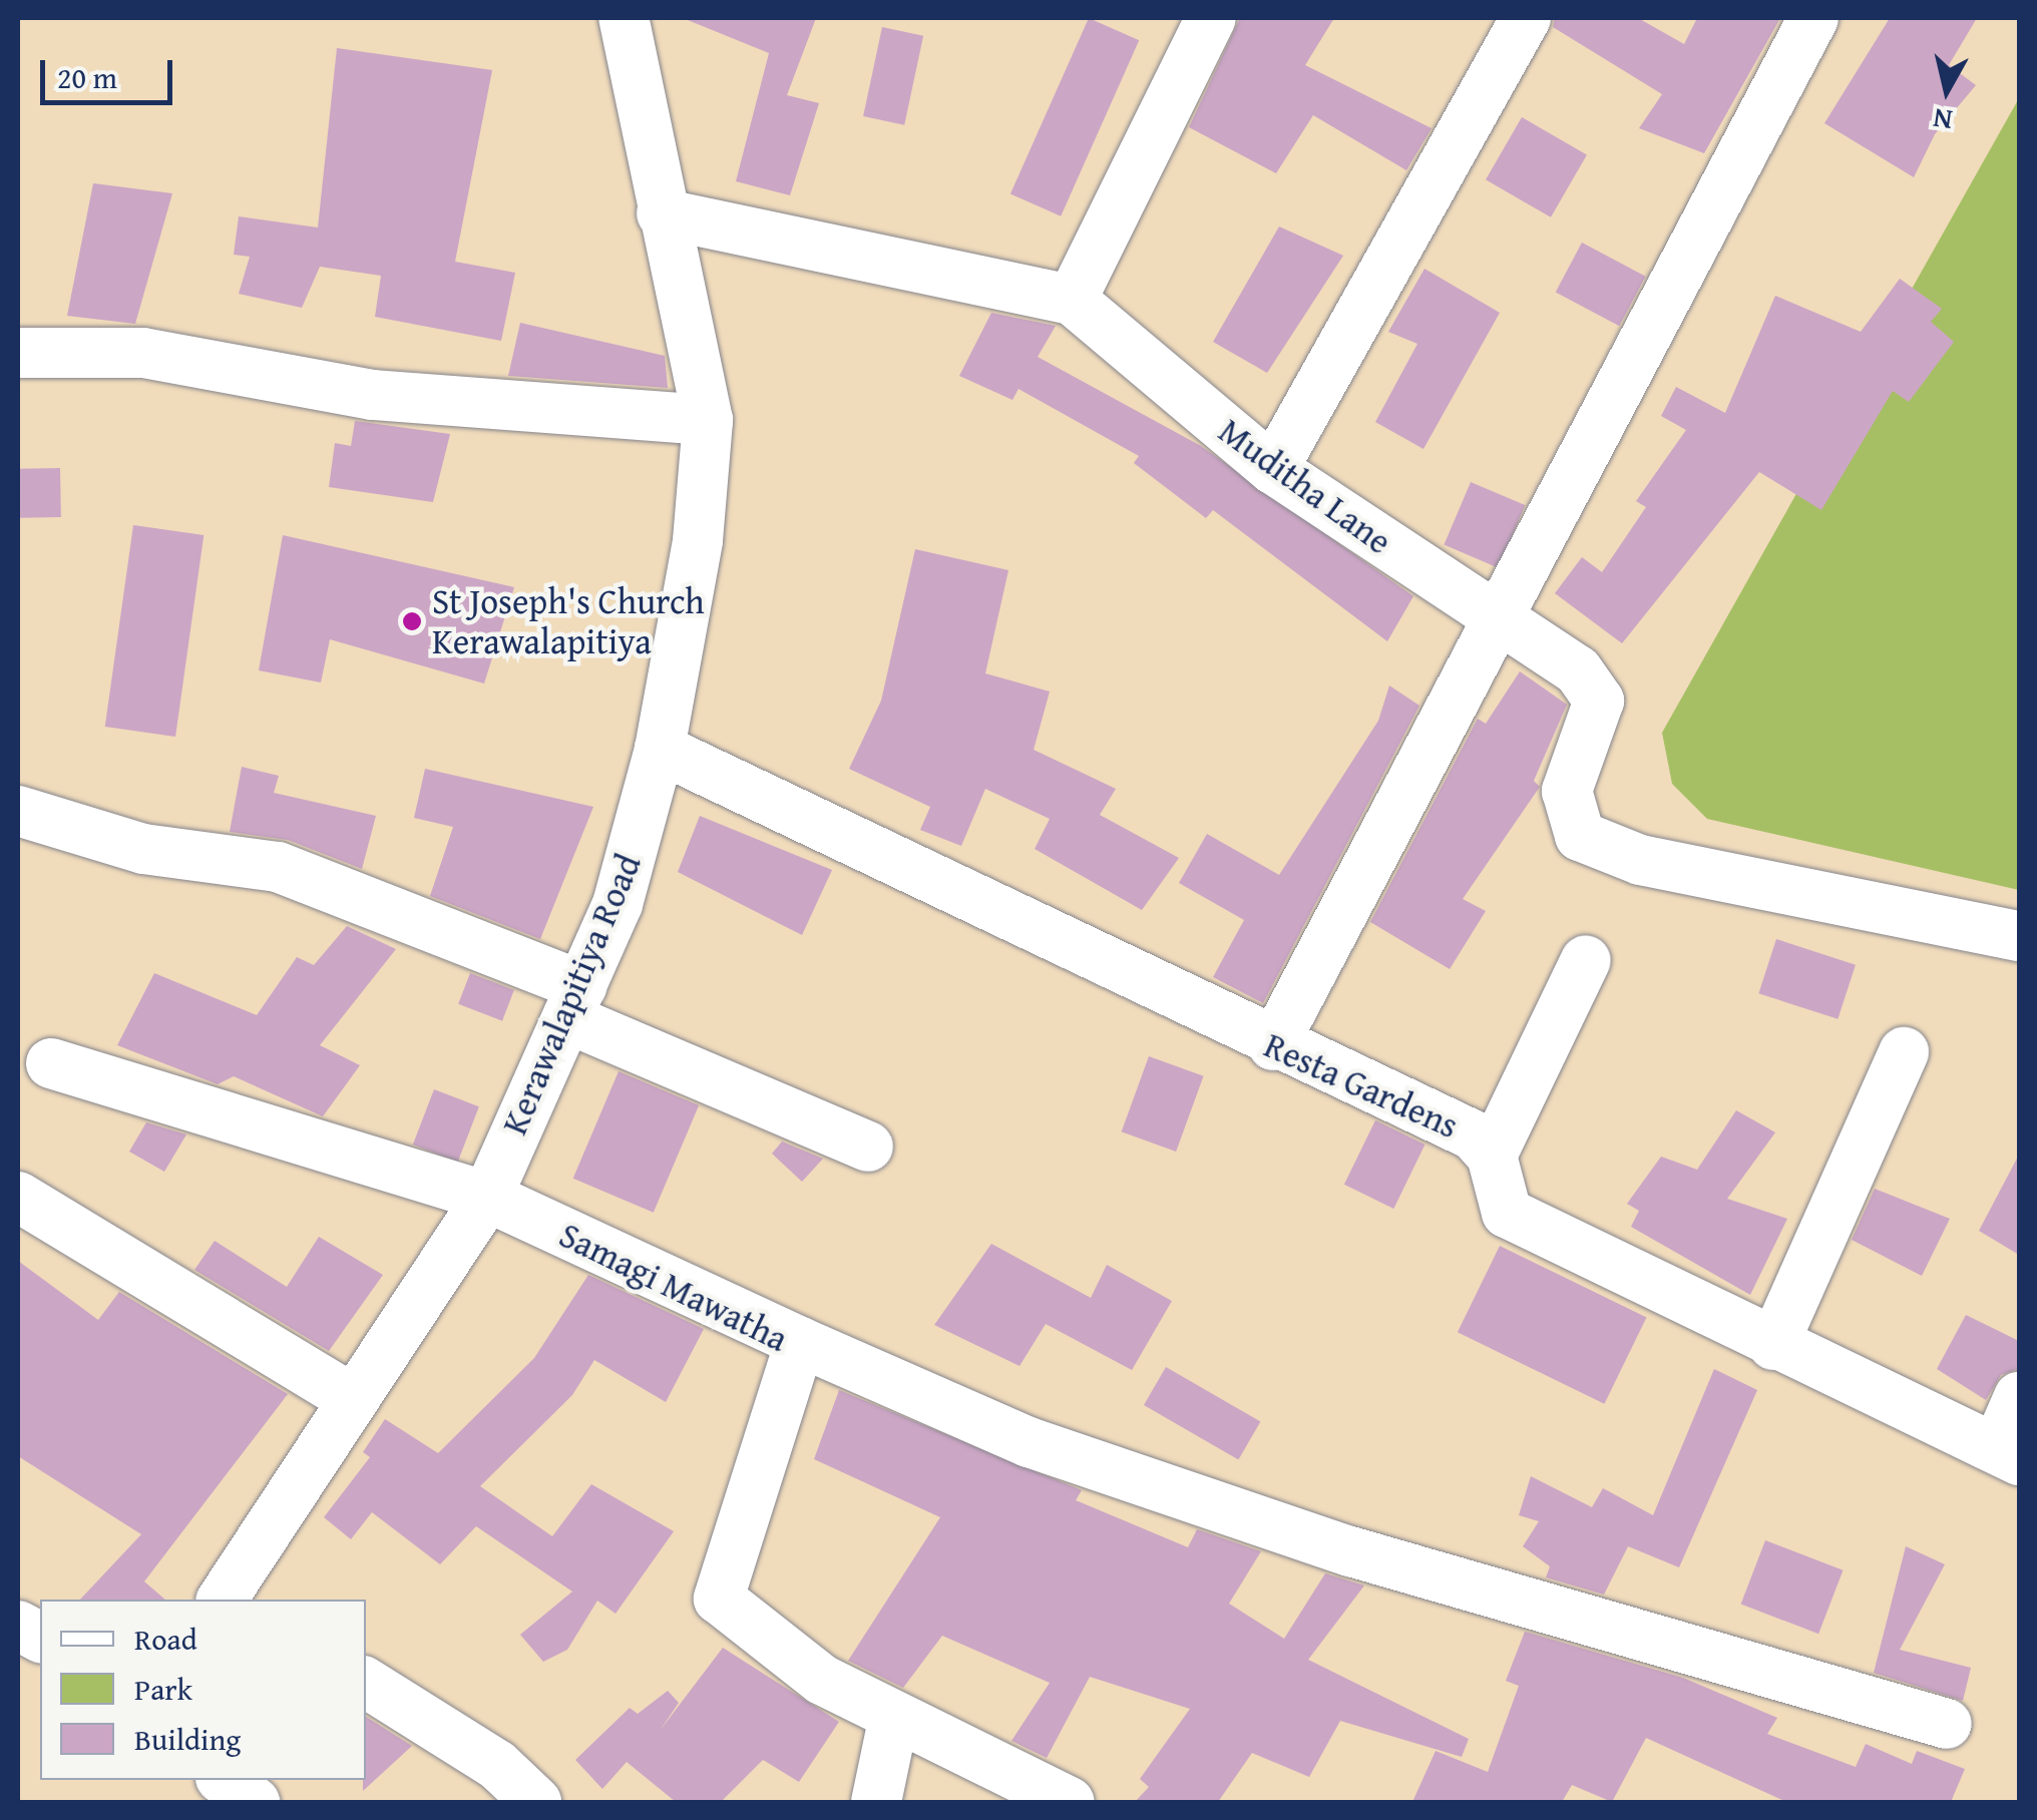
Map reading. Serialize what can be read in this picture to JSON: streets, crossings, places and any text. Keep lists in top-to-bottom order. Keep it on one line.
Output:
{"streets":{"street":["Muditha Lane","Kerawalapitiya Road","Resta Gardens","Samagi Mawatha"]},"crossings":[["Muditha Lane","Kerawalapitiya Road"],["Kerawalapitiya Road","Resta Gardens"],["Kerawalapitiya Road","Samagi Mawatha"]],"places":["St Joseph's Church Kerawalapitiya"],"legend":["Road","Park","Building"],"scale_bar":"20 m","north":"bottom"}
